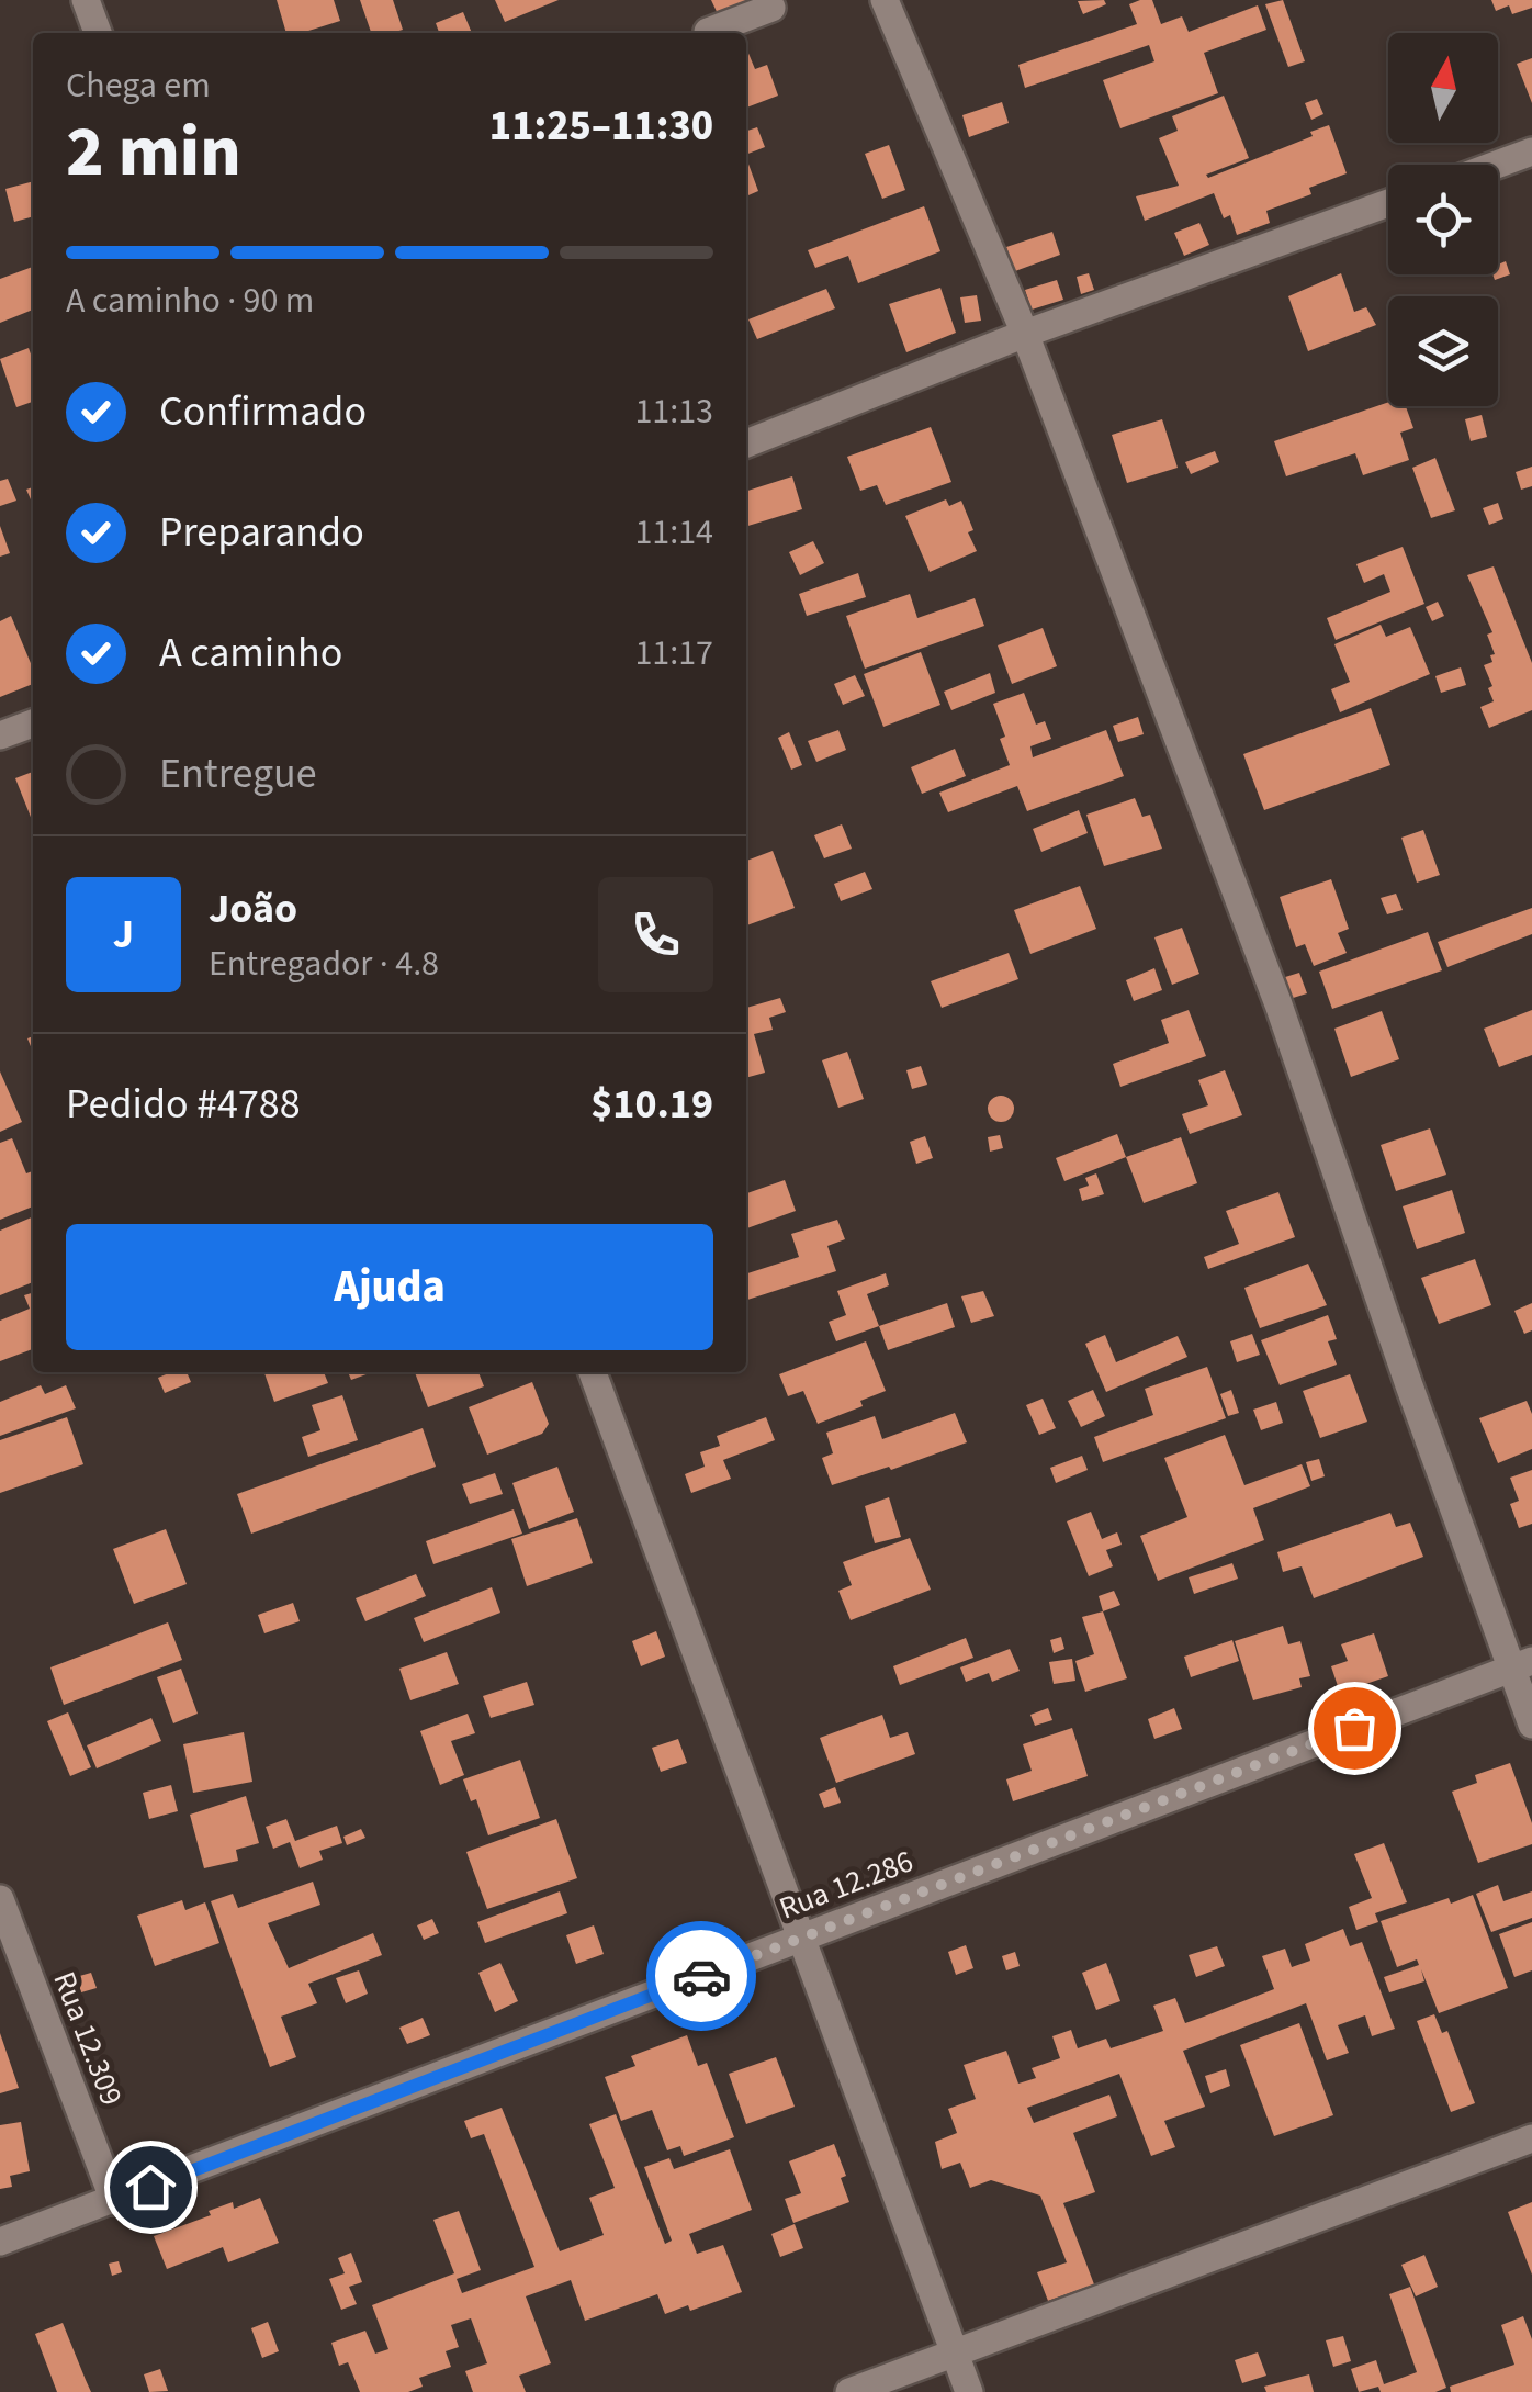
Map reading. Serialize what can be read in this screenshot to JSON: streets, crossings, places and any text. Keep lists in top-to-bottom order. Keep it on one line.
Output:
{"streets":{"street":["Rua 12.286","Rua 12.309"]},"crossings":[["Rua 12.286","Rua 12.309"]],"north":"top","page":{"heading":["2 min","Chega em","11:25–11:30"],"panel":["João","Entregador · 4.8","Pedido #4788","$10.19"],"bar":"A caminho · 90 m","list":[["Confirmado","11:13"],["Preparando","11:14"],["A caminho","11:17"],"Entregue"],"round":"J","buttons":"Ajuda"}}
